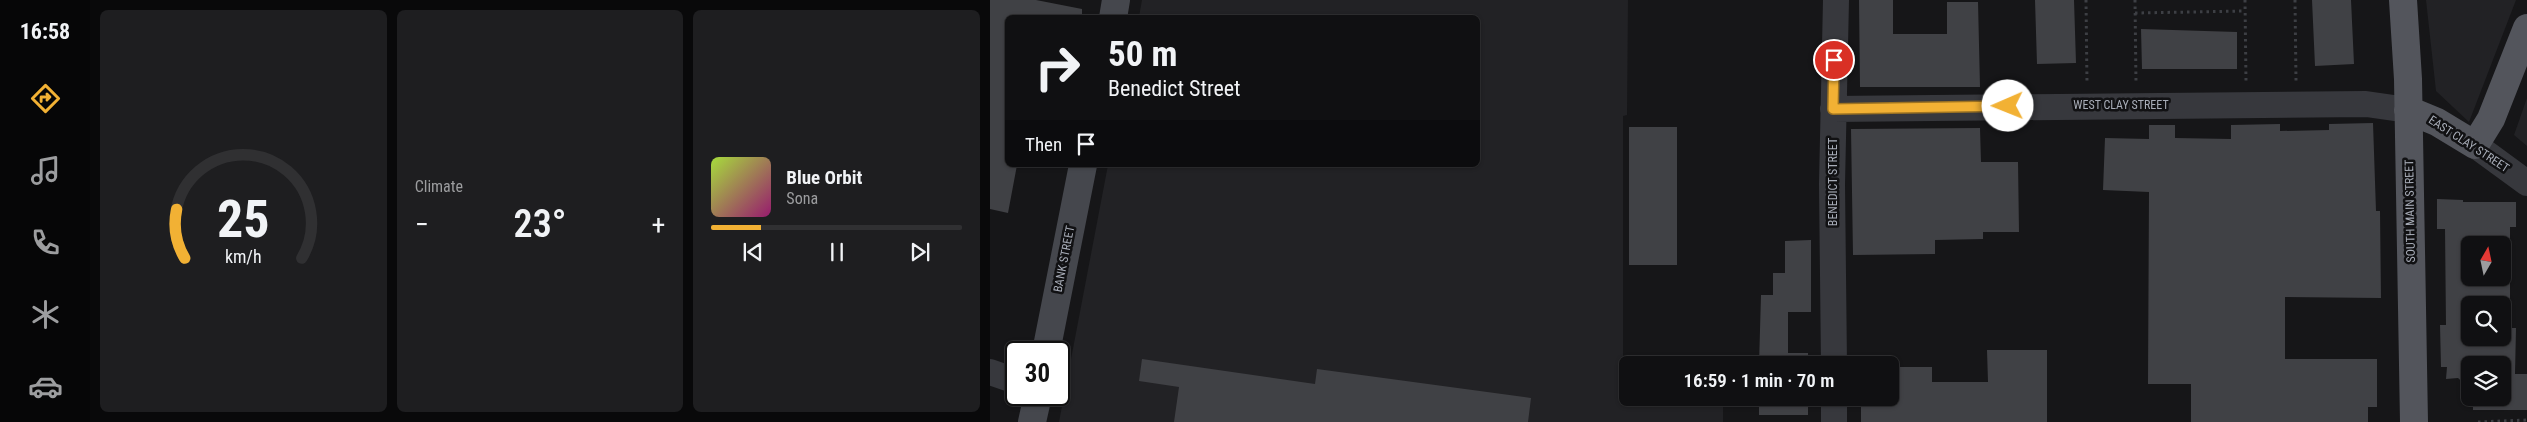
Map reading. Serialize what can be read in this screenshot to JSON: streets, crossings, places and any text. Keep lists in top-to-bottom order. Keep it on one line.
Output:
{"streets":{"main road":["EAST CLAY STREET","SOUTH MAIN STREET","BANK STREET"],"street":["WEST CLAY STREET","BENEDICT STREET"]},"crossings":[["WEST CLAY STREET","EAST CLAY STREET"],["WEST CLAY STREET","BENEDICT STREET"],["WEST CLAY STREET","SOUTH MAIN STREET"],["EAST CLAY STREET","SOUTH MAIN STREET"]],"north":"top","page":{"tabs":"16:58","tile":"Climate","turn":["50 m","Benedict Street"],"then":"Then","song":["Blue Orbit","Sona"],"heat":["−","23°","+"],"limit":"30","trip":"16:59 · 1 min · 70 m","gauge":["25","km/h"]}}
